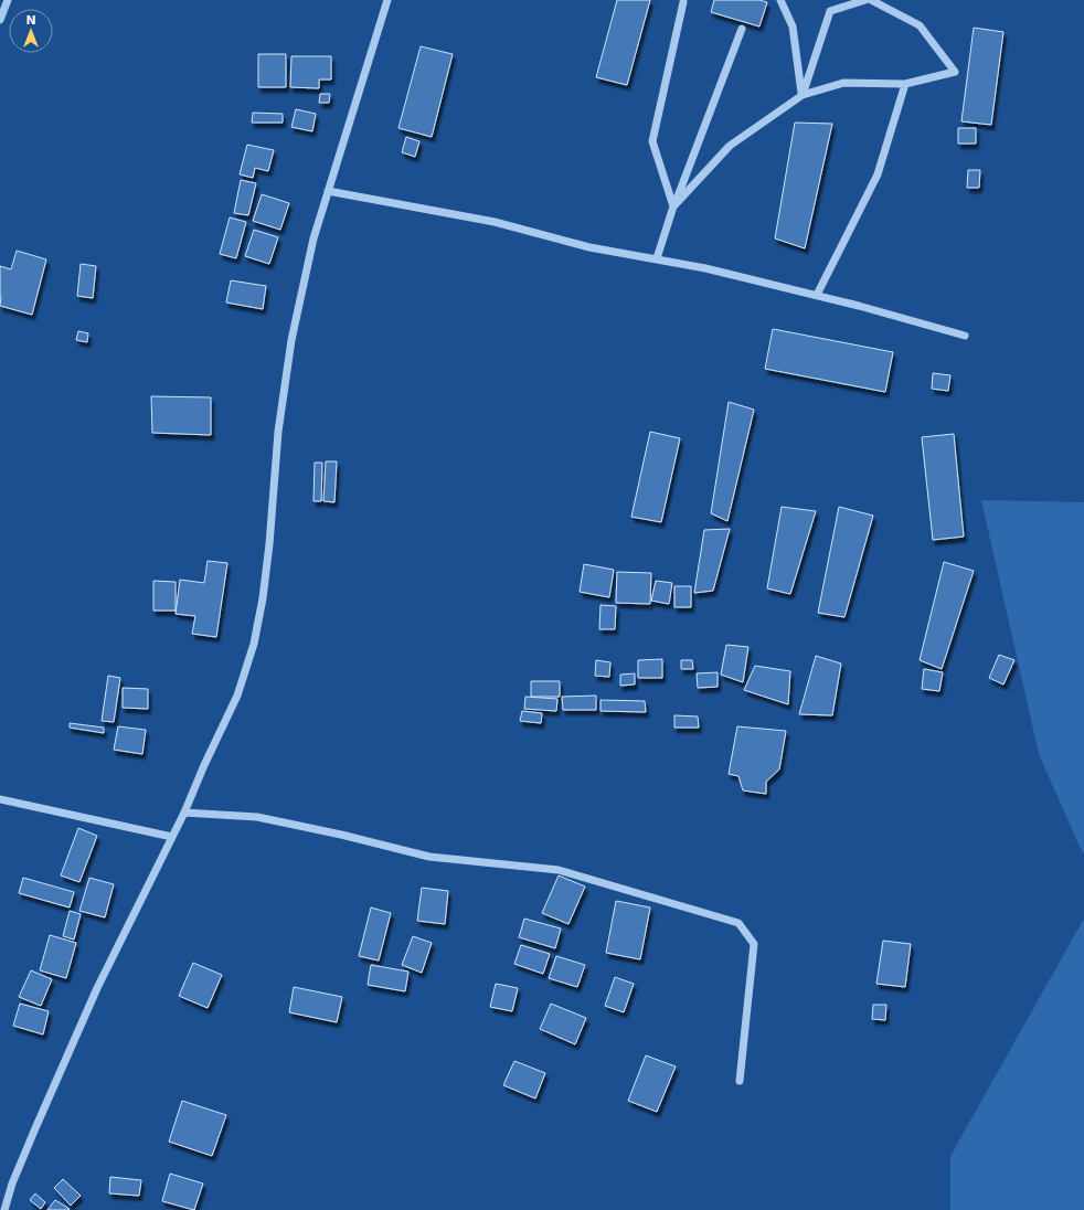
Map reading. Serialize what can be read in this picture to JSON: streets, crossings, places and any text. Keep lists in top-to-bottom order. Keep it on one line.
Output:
{"north":"top"}
